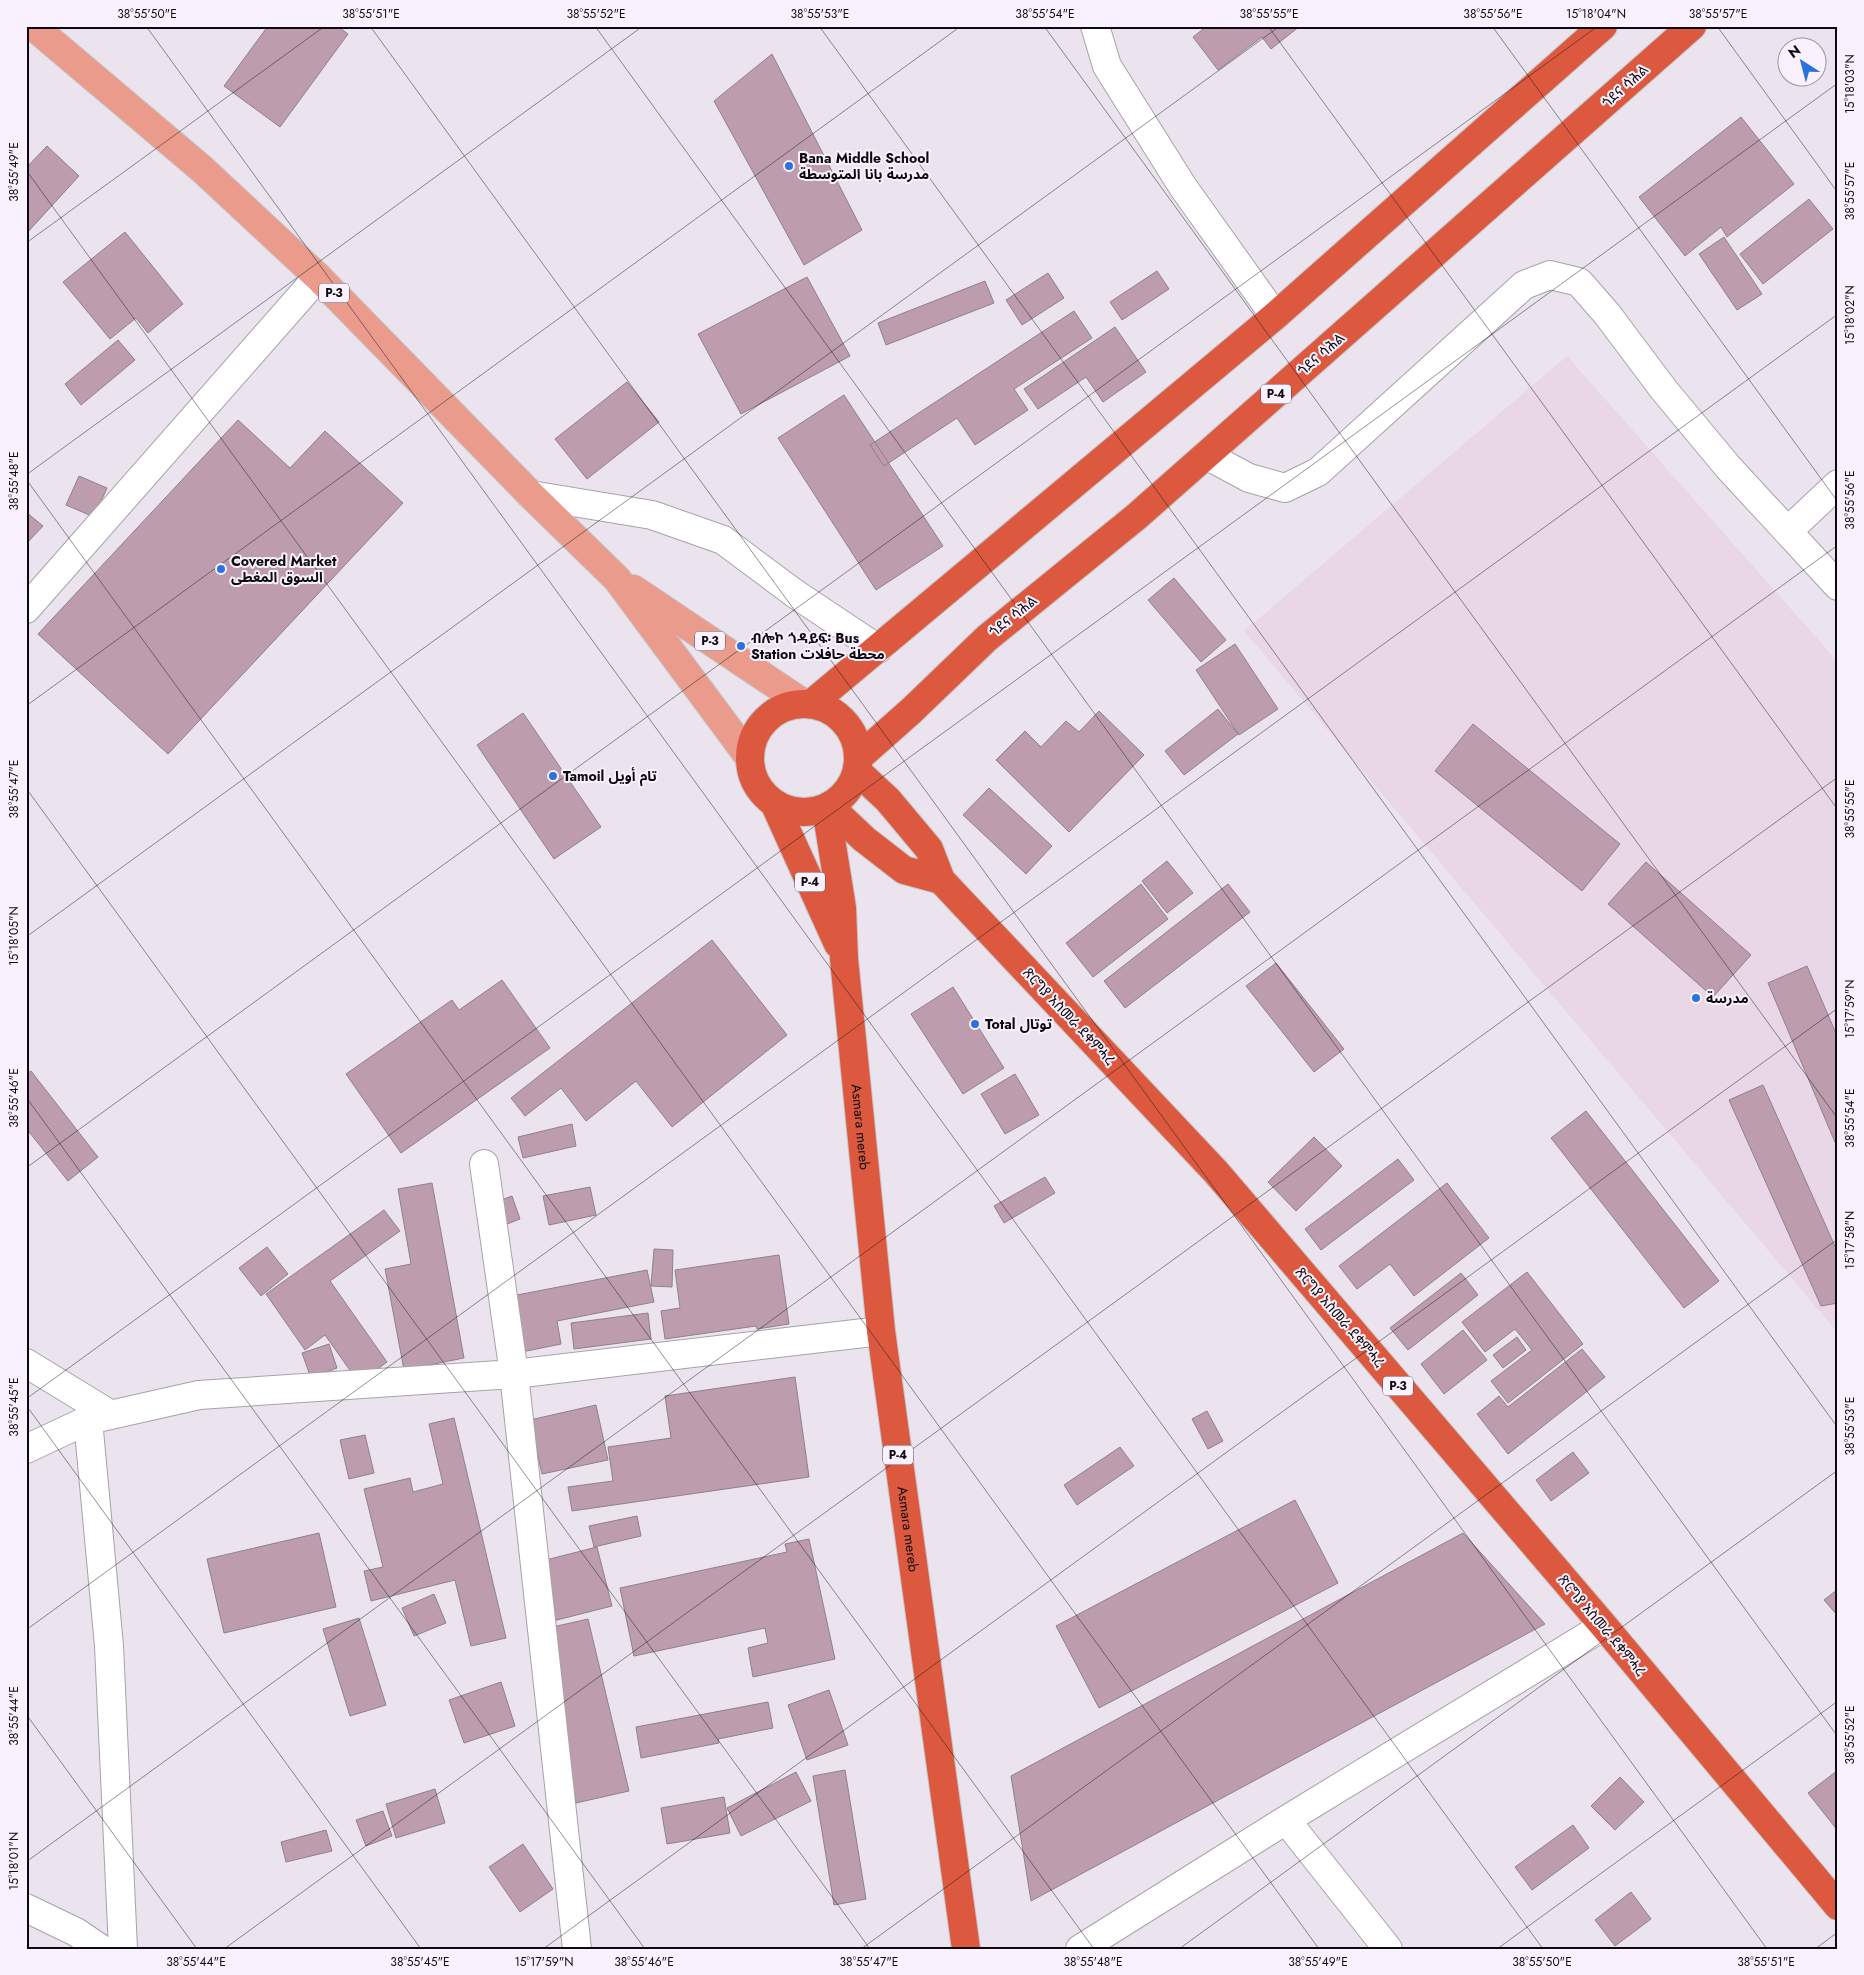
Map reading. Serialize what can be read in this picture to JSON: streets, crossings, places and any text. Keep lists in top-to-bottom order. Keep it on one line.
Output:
{"streets":{"highway":["ጎደና ሳሕል","P-3","P-4","ጽርግያ አስመራ ደቀምሓረ","Asmara mereb"]},"crossings":[["ጎደና ሳሕል","P-3"],["ጎደና ሳሕል","P-4"],["P-3","P-4"],["P-3","ጽርግያ አስመራ ደቀምሓረ"],["P-4","Asmara mereb"]],"places":["Bana Middle School مدرسة بانا المتوسطة","Covered Market السوق المغطى","ብሎኮ ጎዳይፍ፡ Bus Station محطة حافلات","Tamoil تام أويل","مدرسة","Total توتال"],"north":"top left","coordinates":["38°55'50\"E","38°55'51\"E","38°55'52\"E","38°55'53\"E","38°55'54\"E","38°55'55\"E","38°55'56\"E","15°18'04\"N","38°55'57\"E","15°18'03\"N","38°55'49\"E","15°18'02\"N","38°55'48\"E","38°55'47\"E","15°18'05\"N","15°17'59\"N","38°55'46\"E","15°17'58\"N","38°55'45\"E","38°55'44\"E","15°18'01\"N"]}
